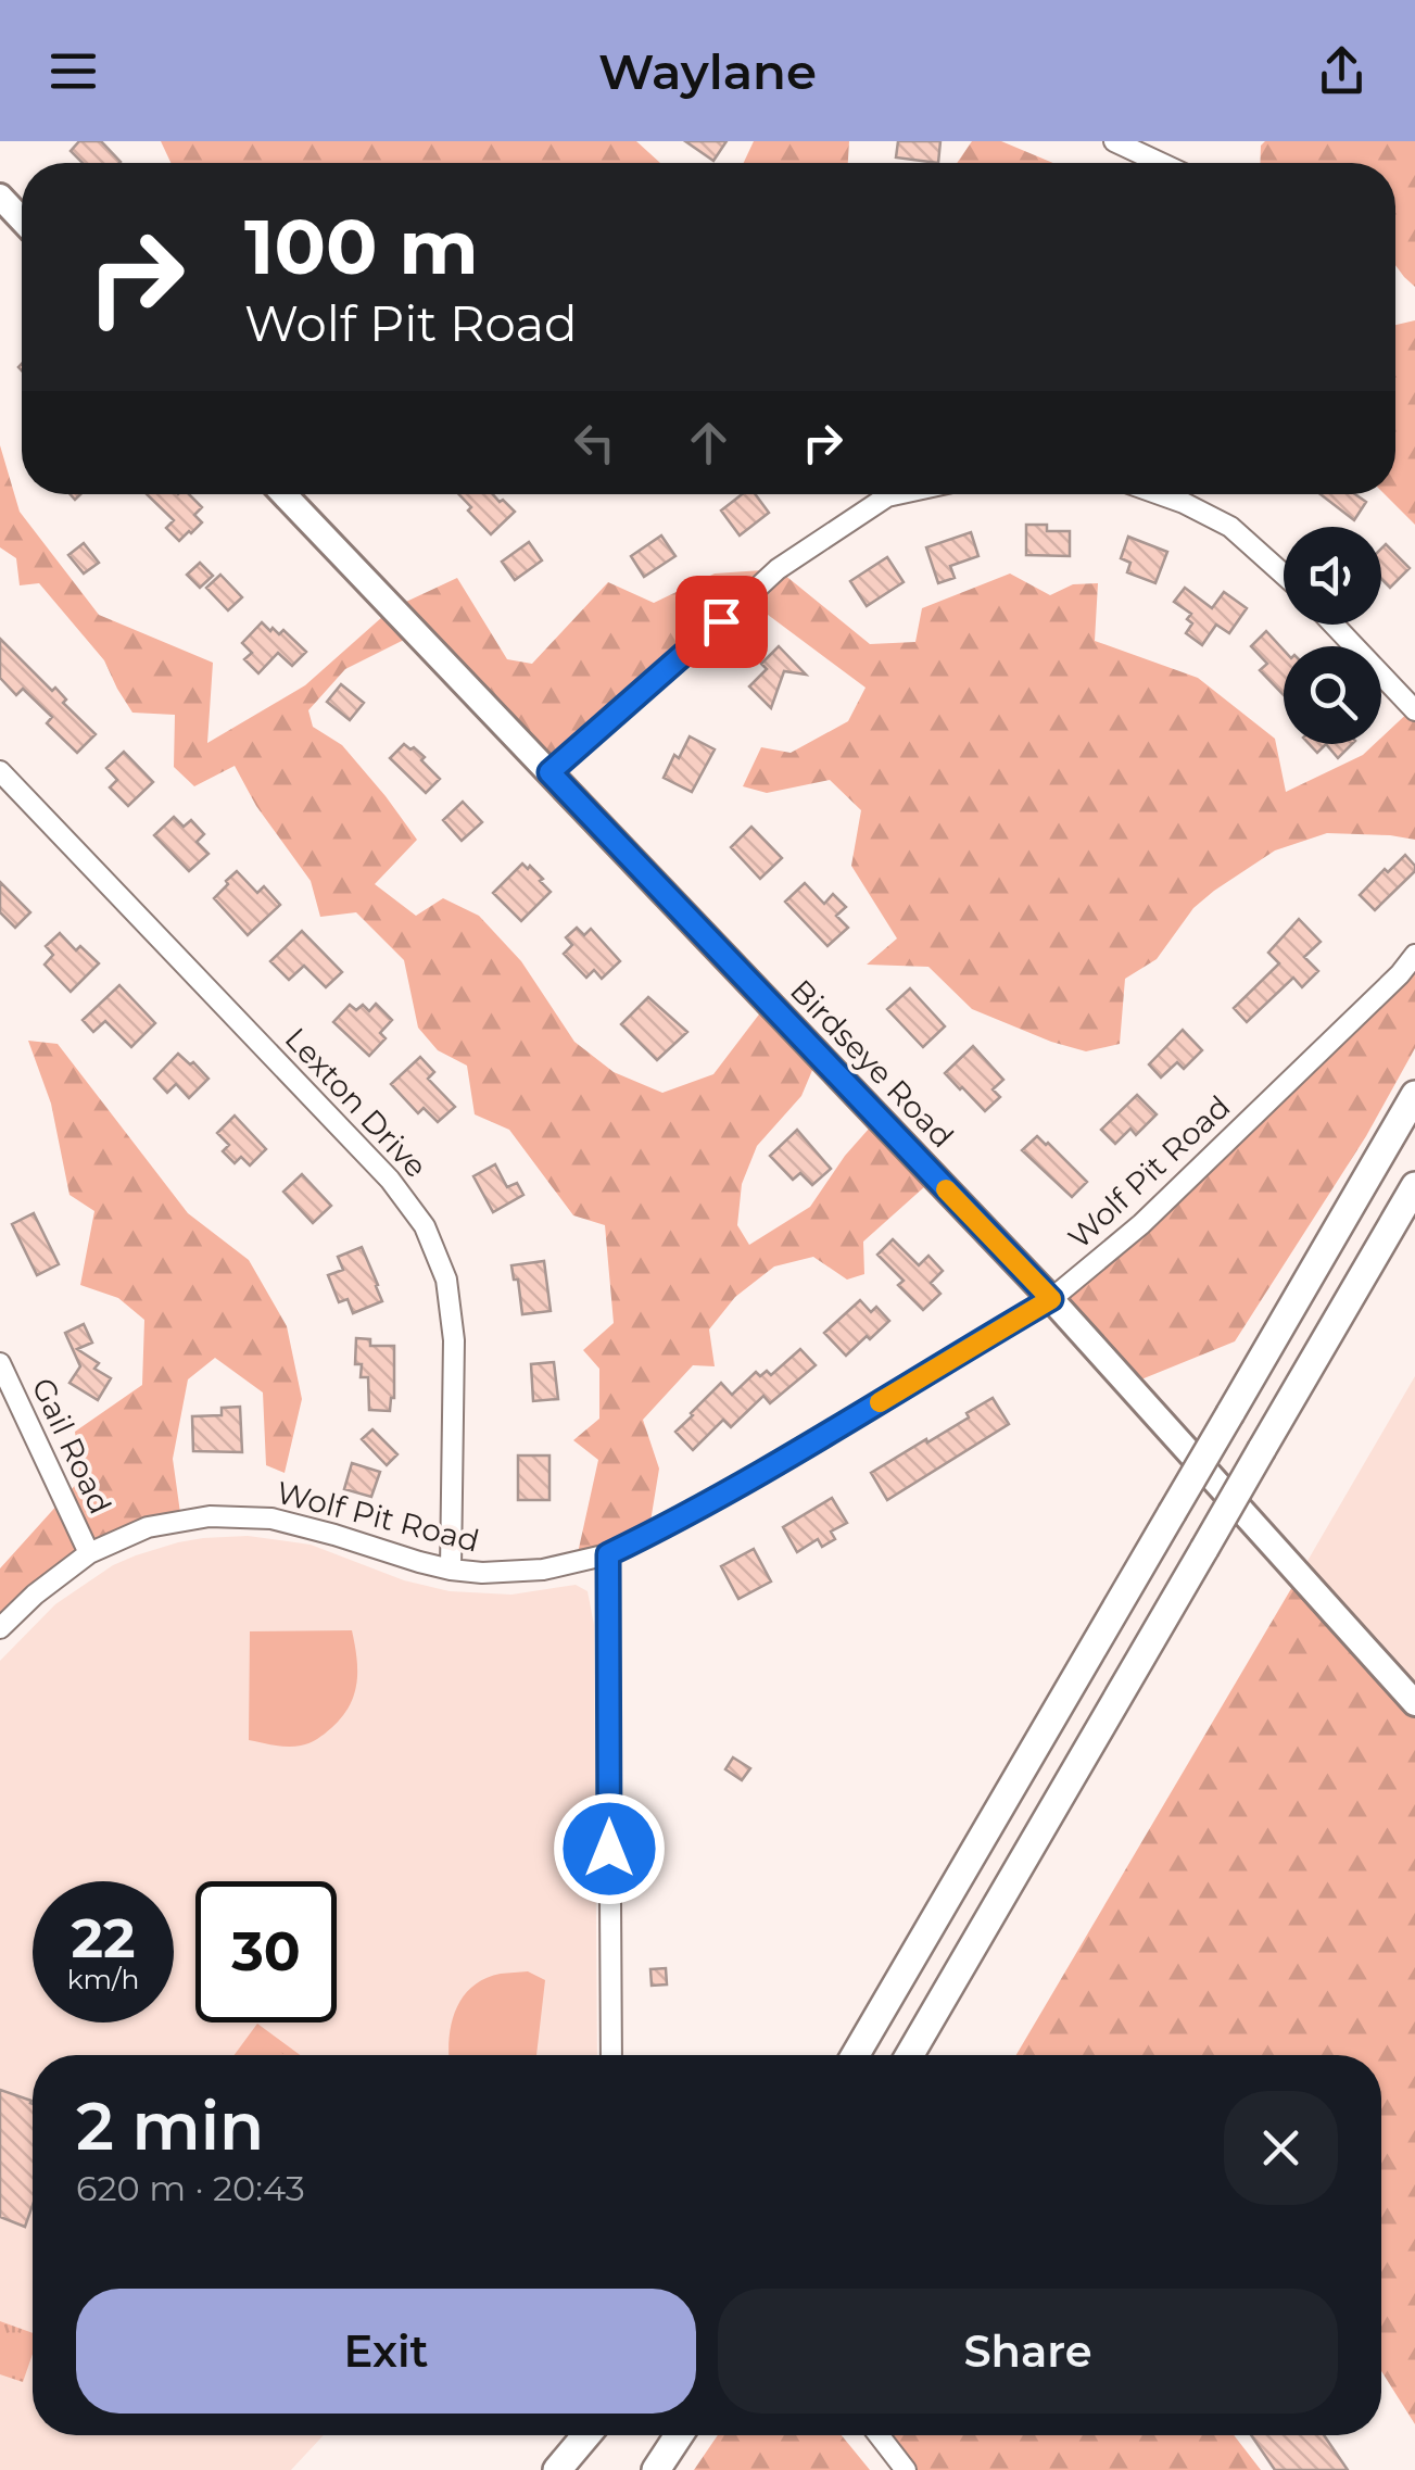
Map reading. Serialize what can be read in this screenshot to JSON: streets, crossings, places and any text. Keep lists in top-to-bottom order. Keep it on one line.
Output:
{"streets":{"main road":["Birdseye Road"],"street":["Lexton Drive","Wolf Pit Road","Gail Road"]},"crossings":[["Birdseye Road","Wolf Pit Road"],["Lexton Drive","Wolf Pit Road"],["Wolf Pit Road","Gail Road"]],"page":{"header":"Waylane","turn":["100 m","Wolf Pit Road"],"speed":"22 km/h","limit":"30","heading":["2 min","620 m · 20:43"],"buttons":["Exit","Share"]}}
